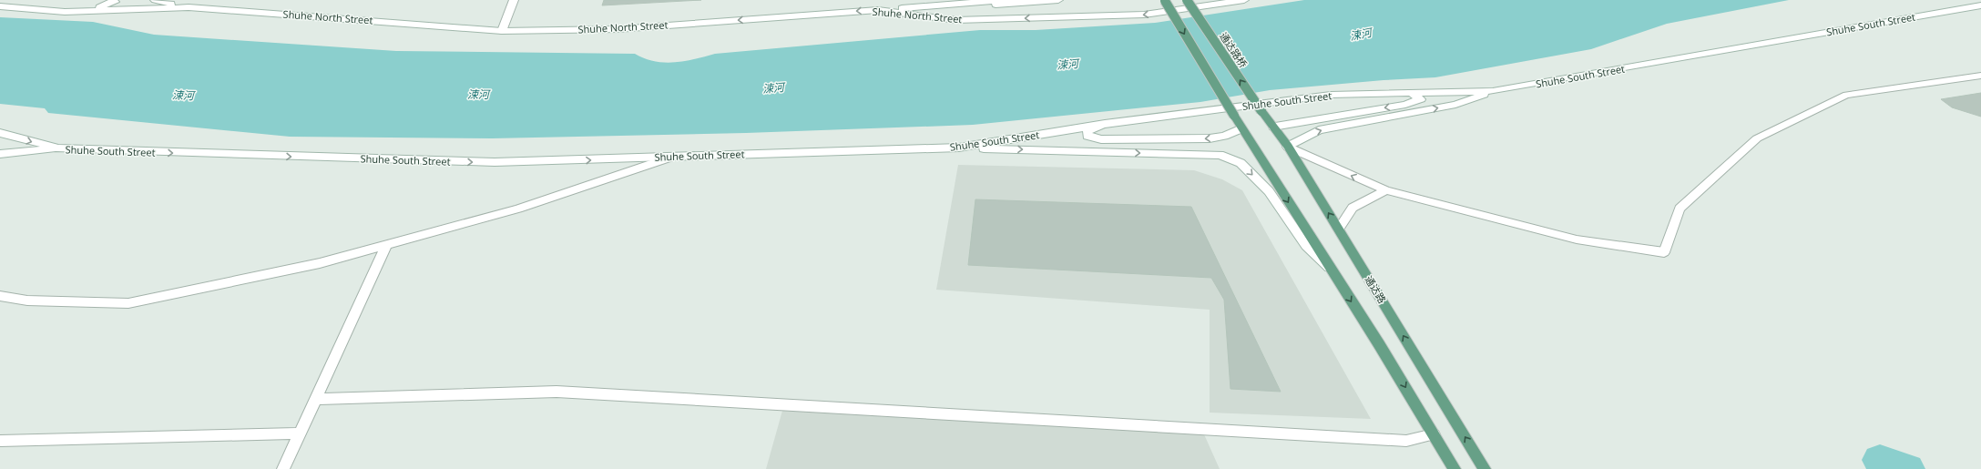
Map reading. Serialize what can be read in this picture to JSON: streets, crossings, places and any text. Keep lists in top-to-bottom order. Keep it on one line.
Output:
{"streets":{"main road":["Shuhe North Street","Shuhe South Street","通达路桥","通达路"]},"crossings":[["通达路桥","通达路"]],"one_way":["Shuhe North Street"],"water":["涑河"]}
